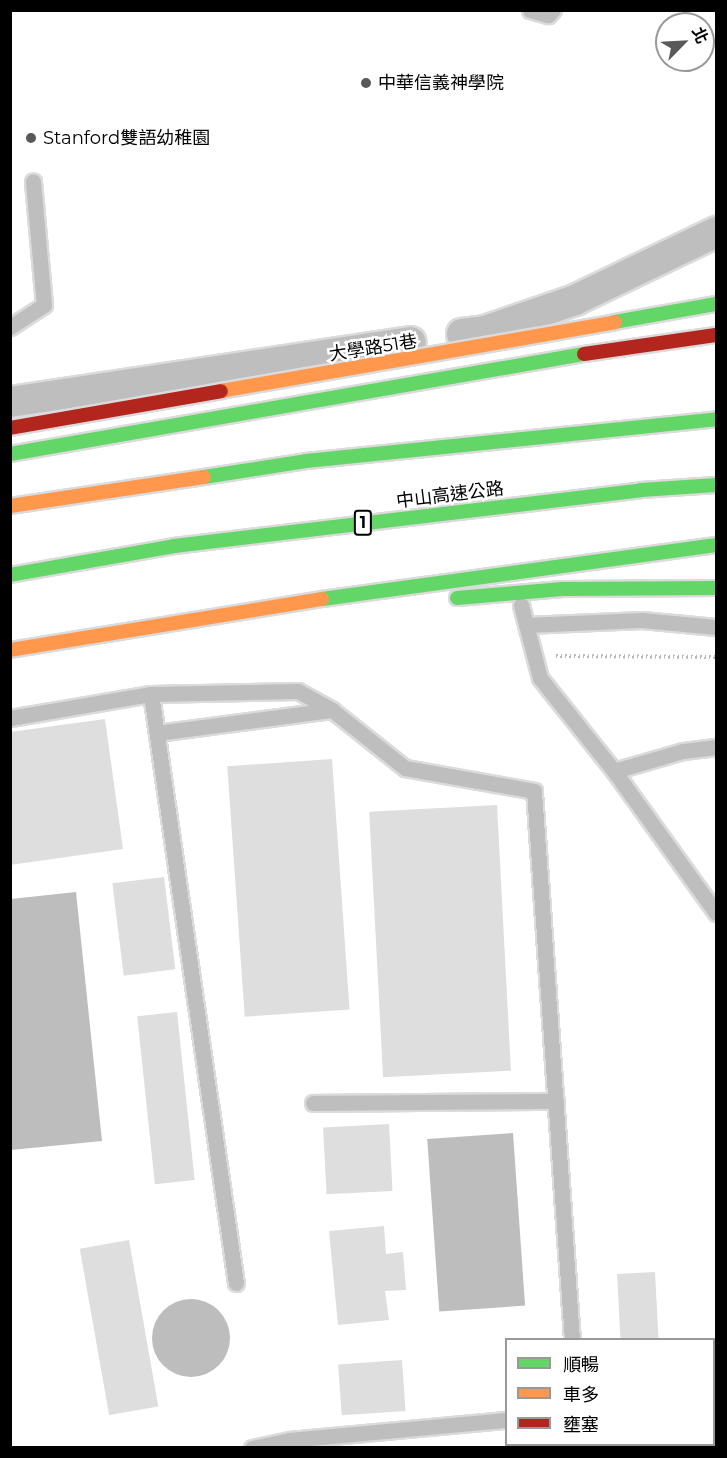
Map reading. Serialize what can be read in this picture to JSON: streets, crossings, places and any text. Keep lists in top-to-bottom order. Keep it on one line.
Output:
{"streets":{"highway":["中山高速公路","1"],"street":["大學路51巷"]},"places":["中華信義神學院","Stanford雙語幼稚園"],"legend":["順暢","車多","壅塞"],"north":"top right"}
